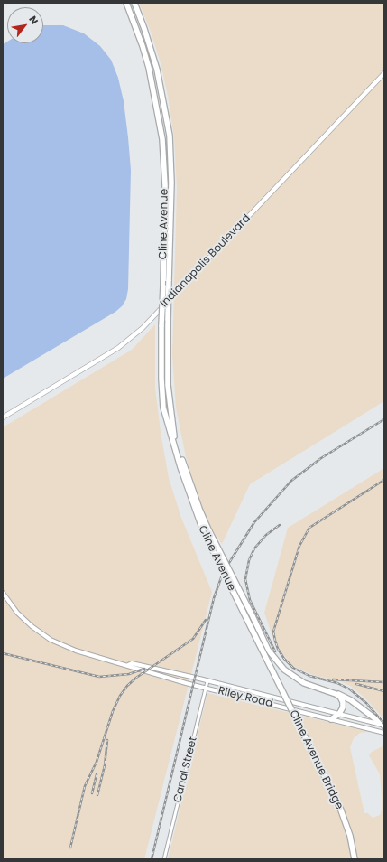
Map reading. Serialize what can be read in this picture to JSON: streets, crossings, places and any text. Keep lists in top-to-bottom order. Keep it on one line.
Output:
{"streets":{"highway":["Cline Avenue","Cline Avenue Bridge"],"main road":["Indianapolis Boulevard","Riley Road"],"street":["Canal Street"]},"crossings":[["Cline Avenue","Cline Avenue Bridge"],["Riley Road","Canal Street"]],"north":"top right"}
